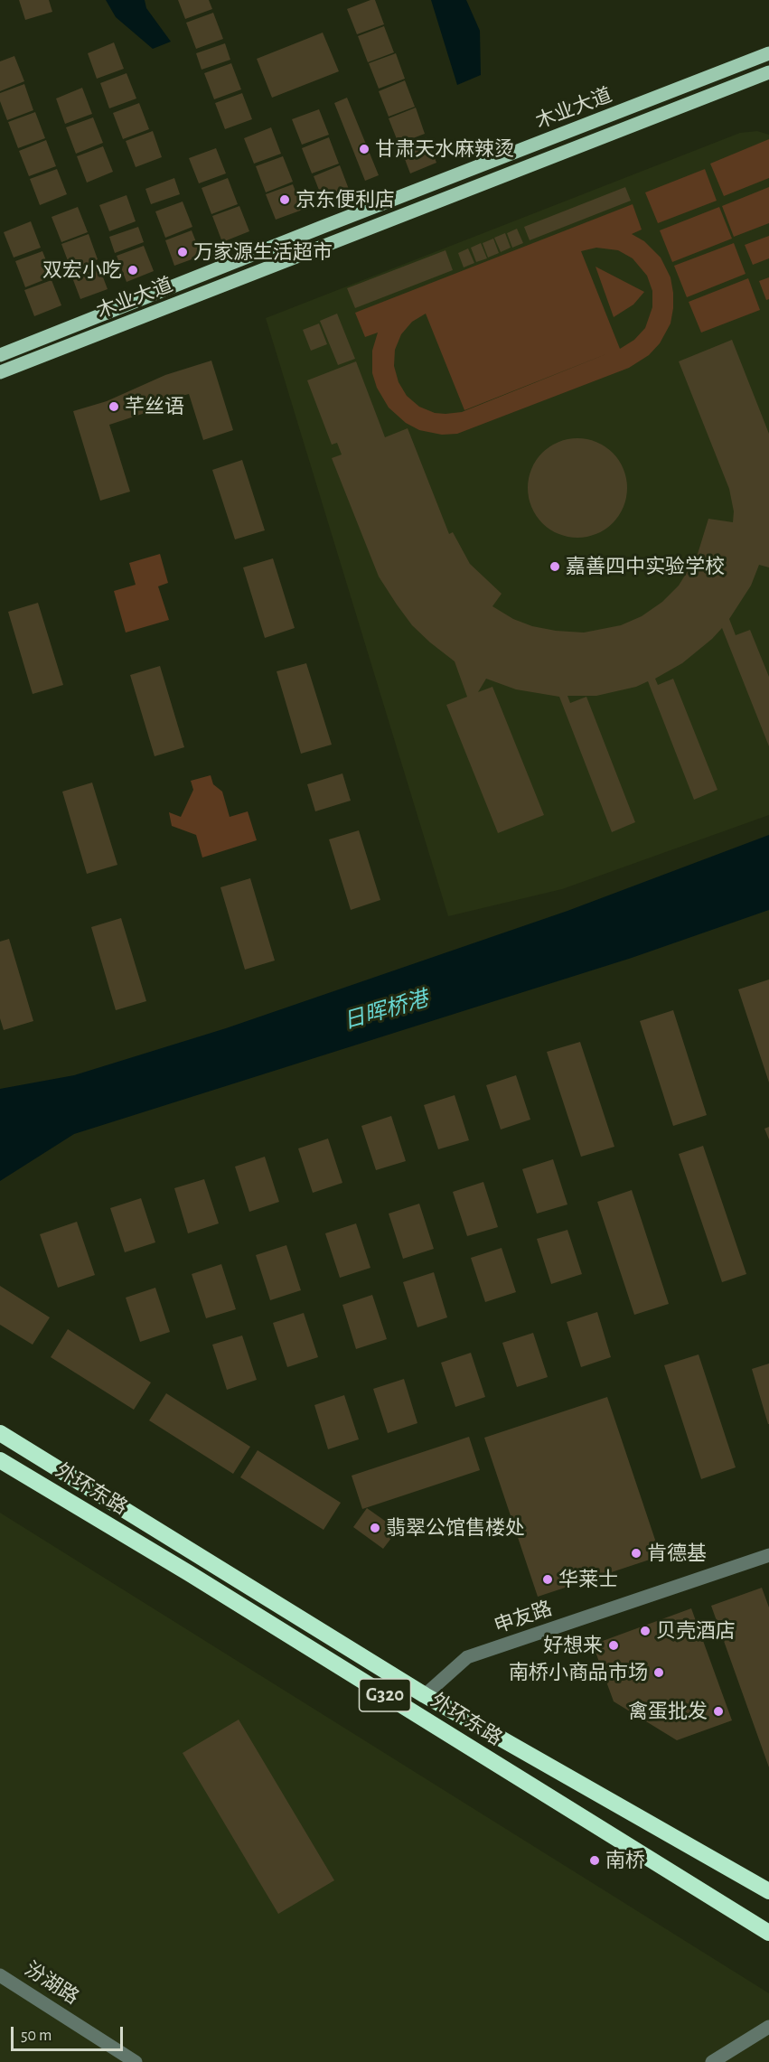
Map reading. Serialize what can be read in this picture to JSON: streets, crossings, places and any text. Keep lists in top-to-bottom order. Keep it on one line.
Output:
{"streets":{"highway":["外环东路","G320"],"main road":["木业大道"],"street":["申友路","汾湖路"]},"crossings":[["外环东路","申友路"]],"water":["日晖桥港"],"places":["甘肃天水麻辣烫","京东便利店","万家源生活超市","双宏小吃","芊丝语","嘉善四中实验学校","翡翠公馆售楼处","肯德基","华莱士","贝壳酒店","好想来","南桥小商品市场","禽蛋批发","南桥"],"scale_bar":"50 m"}
